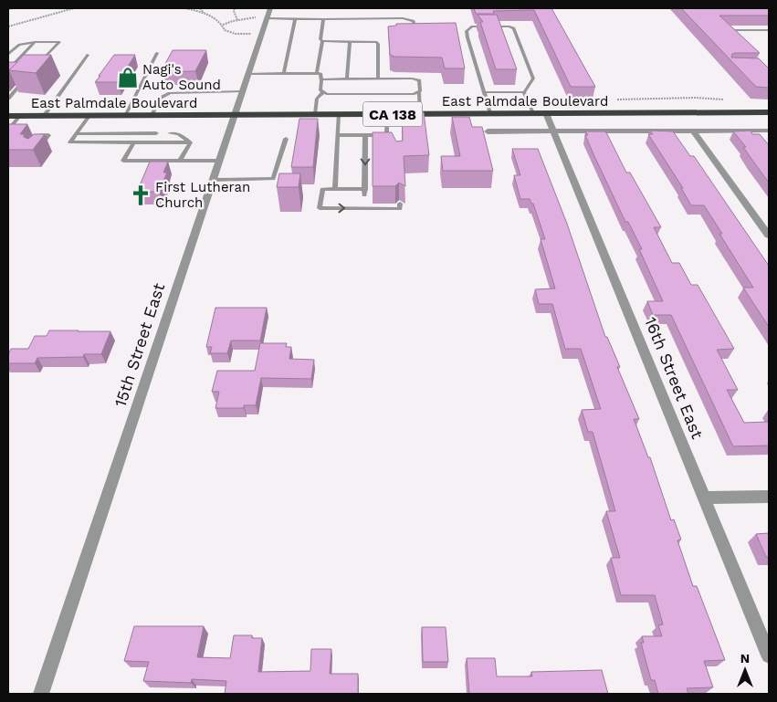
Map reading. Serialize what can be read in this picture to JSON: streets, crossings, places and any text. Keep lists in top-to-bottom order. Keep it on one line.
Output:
{"streets":{"highway":["East Palmdale Boulevard","CA 138"],"street":["15th Street East","16th Street East"]},"crossings":[["East Palmdale Boulevard","15th Street East"],["East Palmdale Boulevard","16th Street East"]],"places":{"shop":["Nagi's Auto Sound"],"church":["First Lutheran Church"]},"north":"top"}
